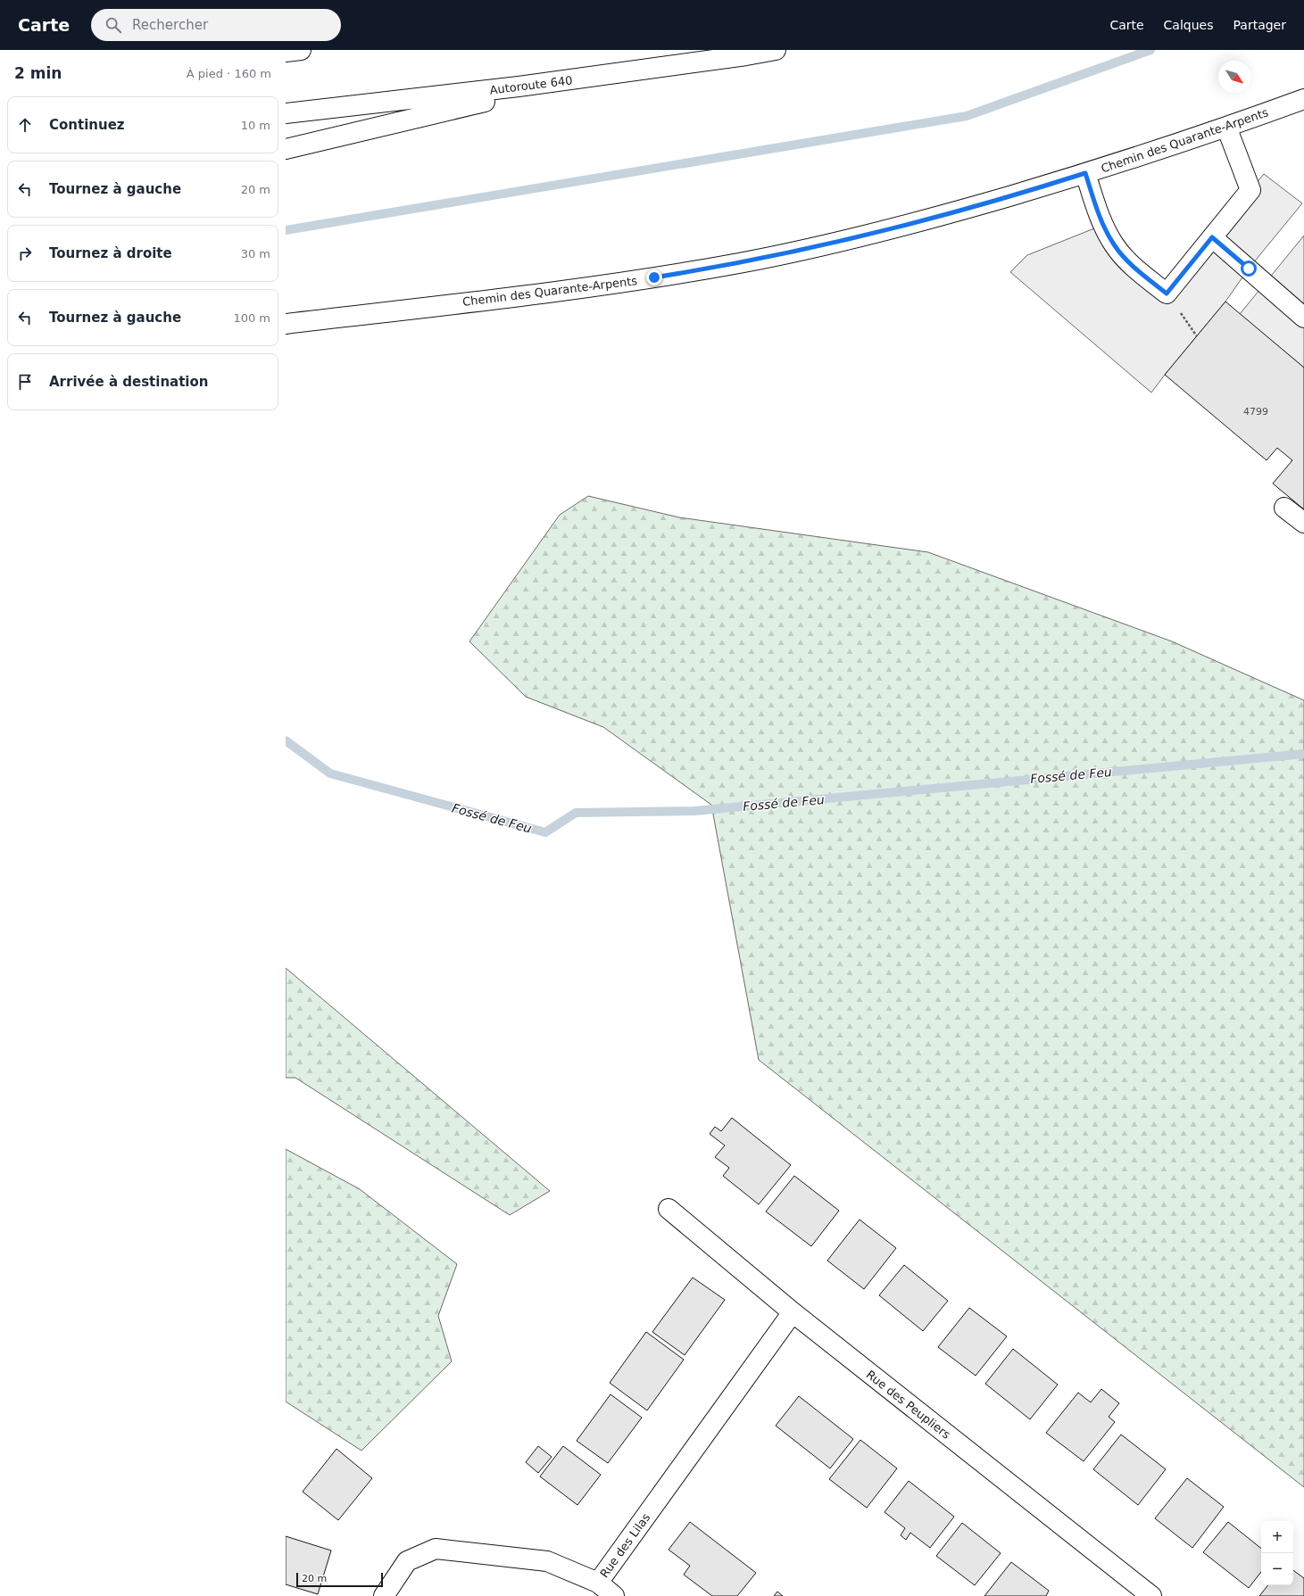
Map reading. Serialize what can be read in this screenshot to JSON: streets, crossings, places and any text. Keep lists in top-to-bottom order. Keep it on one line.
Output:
{"streets":{"main road":["Autoroute 640","Chemin des Quarante-Arpents","Rue des Peupliers","Rue des Lilas"]},"crossings":[["Rue des Peupliers","Rue des Lilas"]],"water":["Fossé de Feu"],"house_numbers":["4799"],"scale_bar":"20 m","north":"bottom right","page":{"header":"Carte","search":"Rechercher","nav":["Carte","Calques","Partager"],"heading":["2 min","À pied · 160 m"],"list":[["Continuez","10 m"],["Tournez à gauche","20 m"],["Tournez à droite","30 m"],["Tournez à gauche","100 m"],"Arrivée à destination"],"map_buttons":["+","−"],"scale":"20 m"}}
